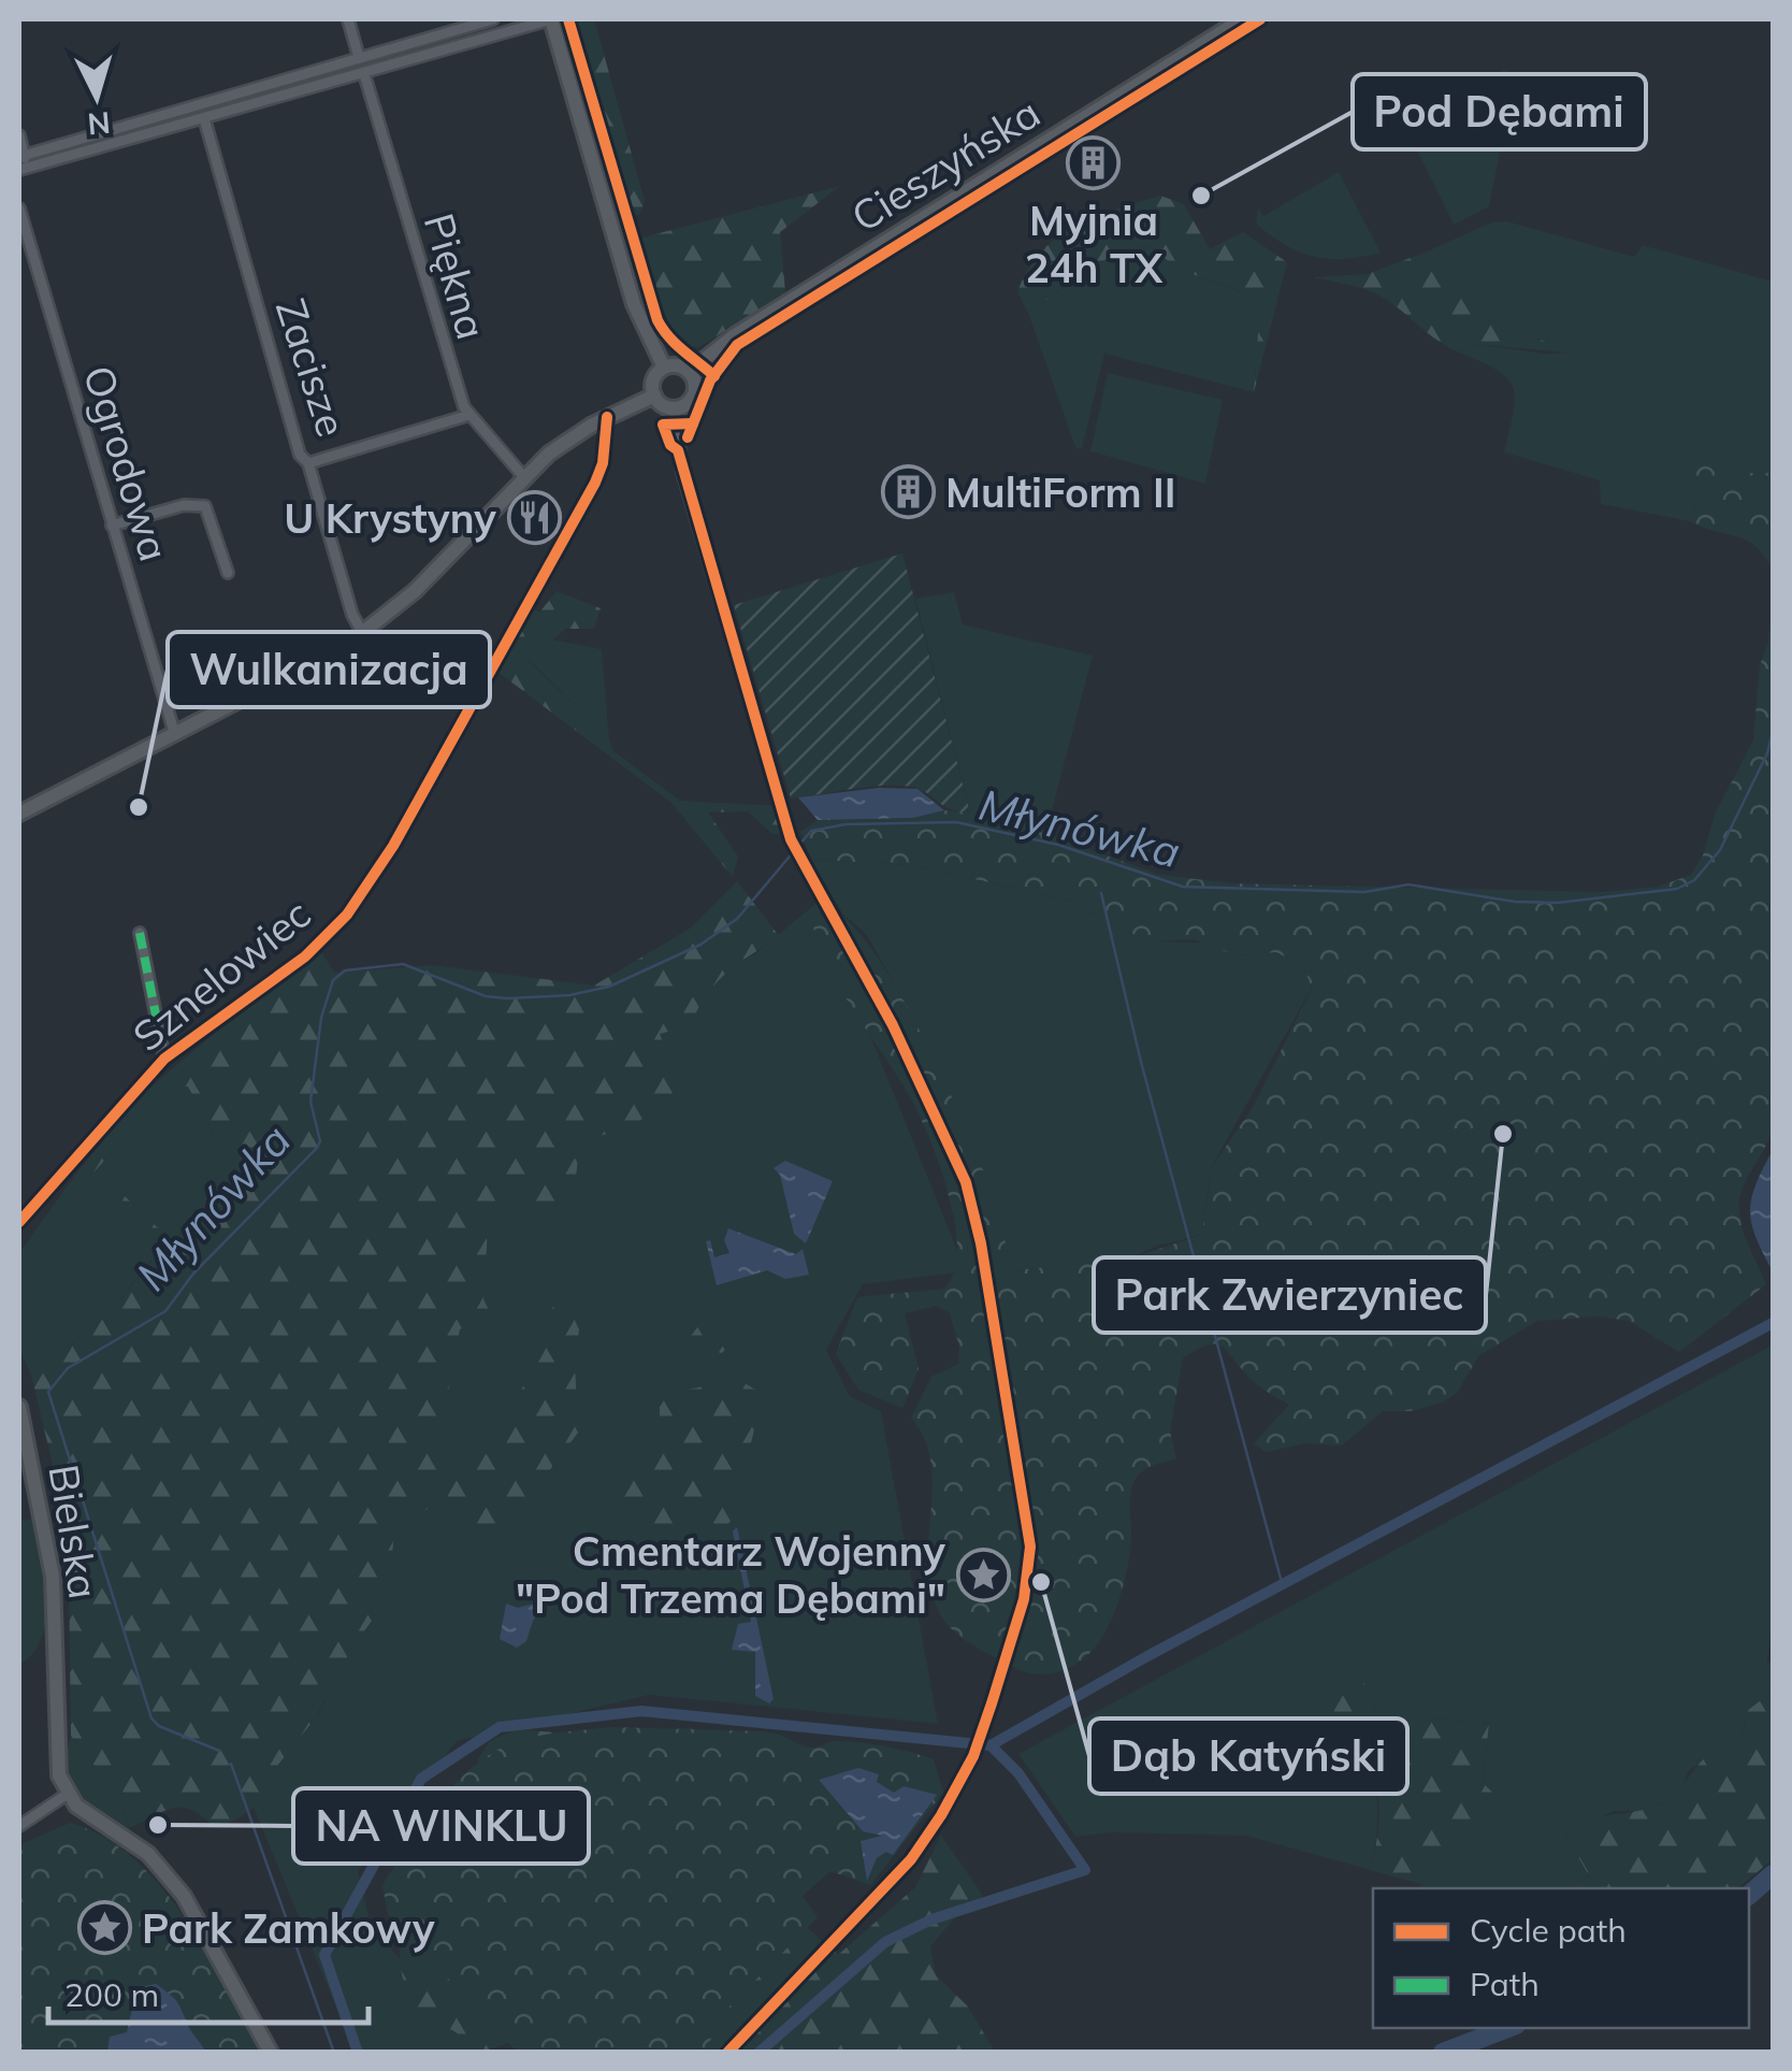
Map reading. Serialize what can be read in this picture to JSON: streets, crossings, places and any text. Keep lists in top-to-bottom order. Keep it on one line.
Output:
{"streets":{"main road":["Cieszyńska","Bielska"],"street":["Piękna","Zacisze","Ogrodowa","Sznelowiec"]},"water":["Młynówka"],"places":{"building":["Myjnia 24h TX","MultiForm II"],"other":["Pod Dębami","Wulkanizacja","Park Zwierzyniec","Dąb Katyński","NA WINKLU"],"restaurant":["U Krystyny"],"place":["Cmentarz Wojenny \"Pod Trzema Dębami\"","Park Zamkowy"]},"legend":["Cycle path","Path"],"scale_bar":"200 m","north":"bottom"}
